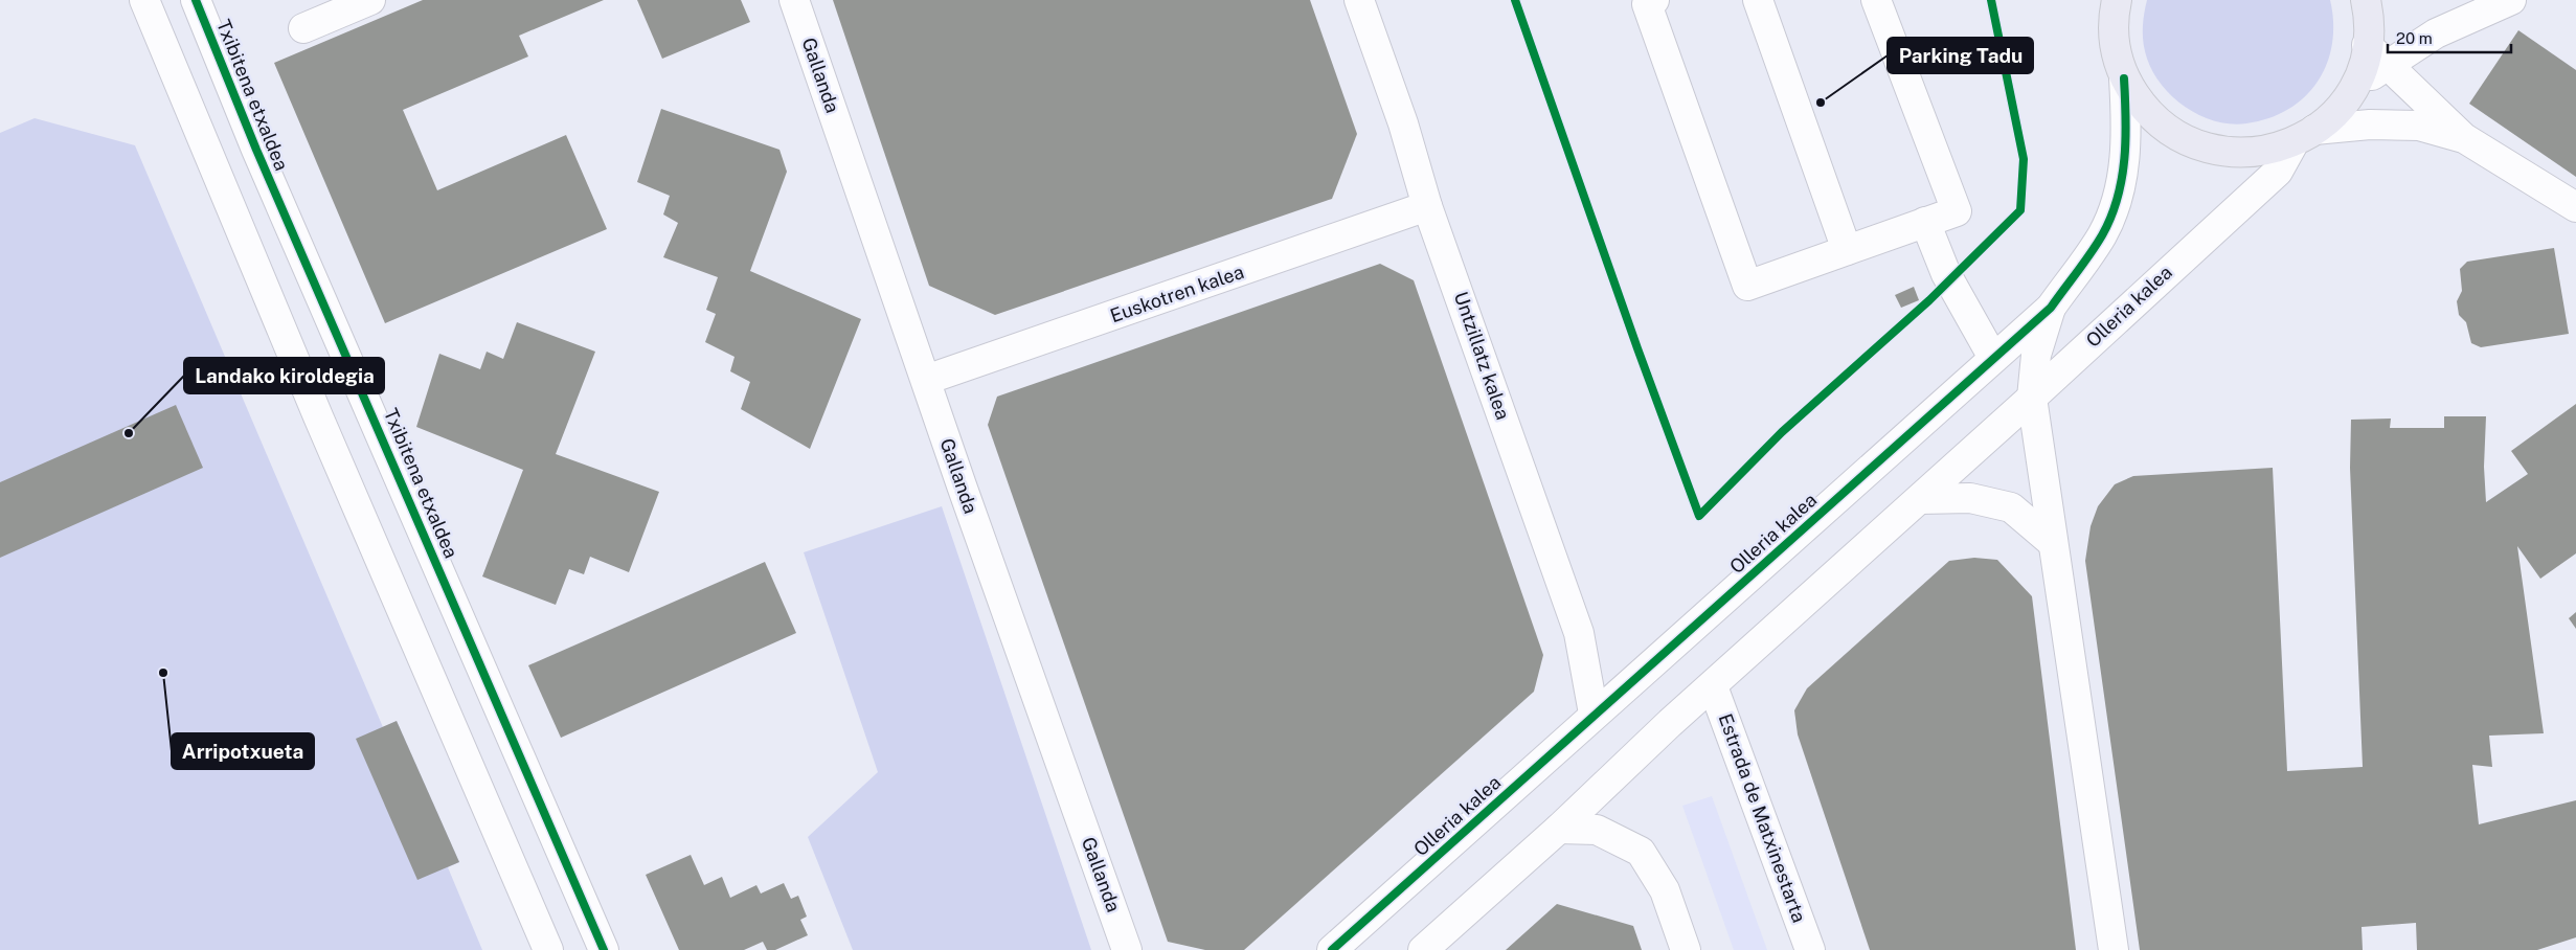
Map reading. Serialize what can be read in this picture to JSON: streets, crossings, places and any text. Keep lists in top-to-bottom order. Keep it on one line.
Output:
{"streets":{"street":["Gallanda","Txibitena etxaldea","Euskotren kalea","Olleria kalea","Untzillatz kalea","Estrada de Matxinestarta"]},"crossings":[["Gallanda","Euskotren kalea"],["Euskotren kalea","Untzillatz kalea"],["Olleria kalea","Untzillatz kalea"],["Olleria kalea","Estrada de Matxinestarta"]],"places":["Parking Tadu","Landako kiroldegia","Arripotxueta"],"scale_bar":"20 m"}
